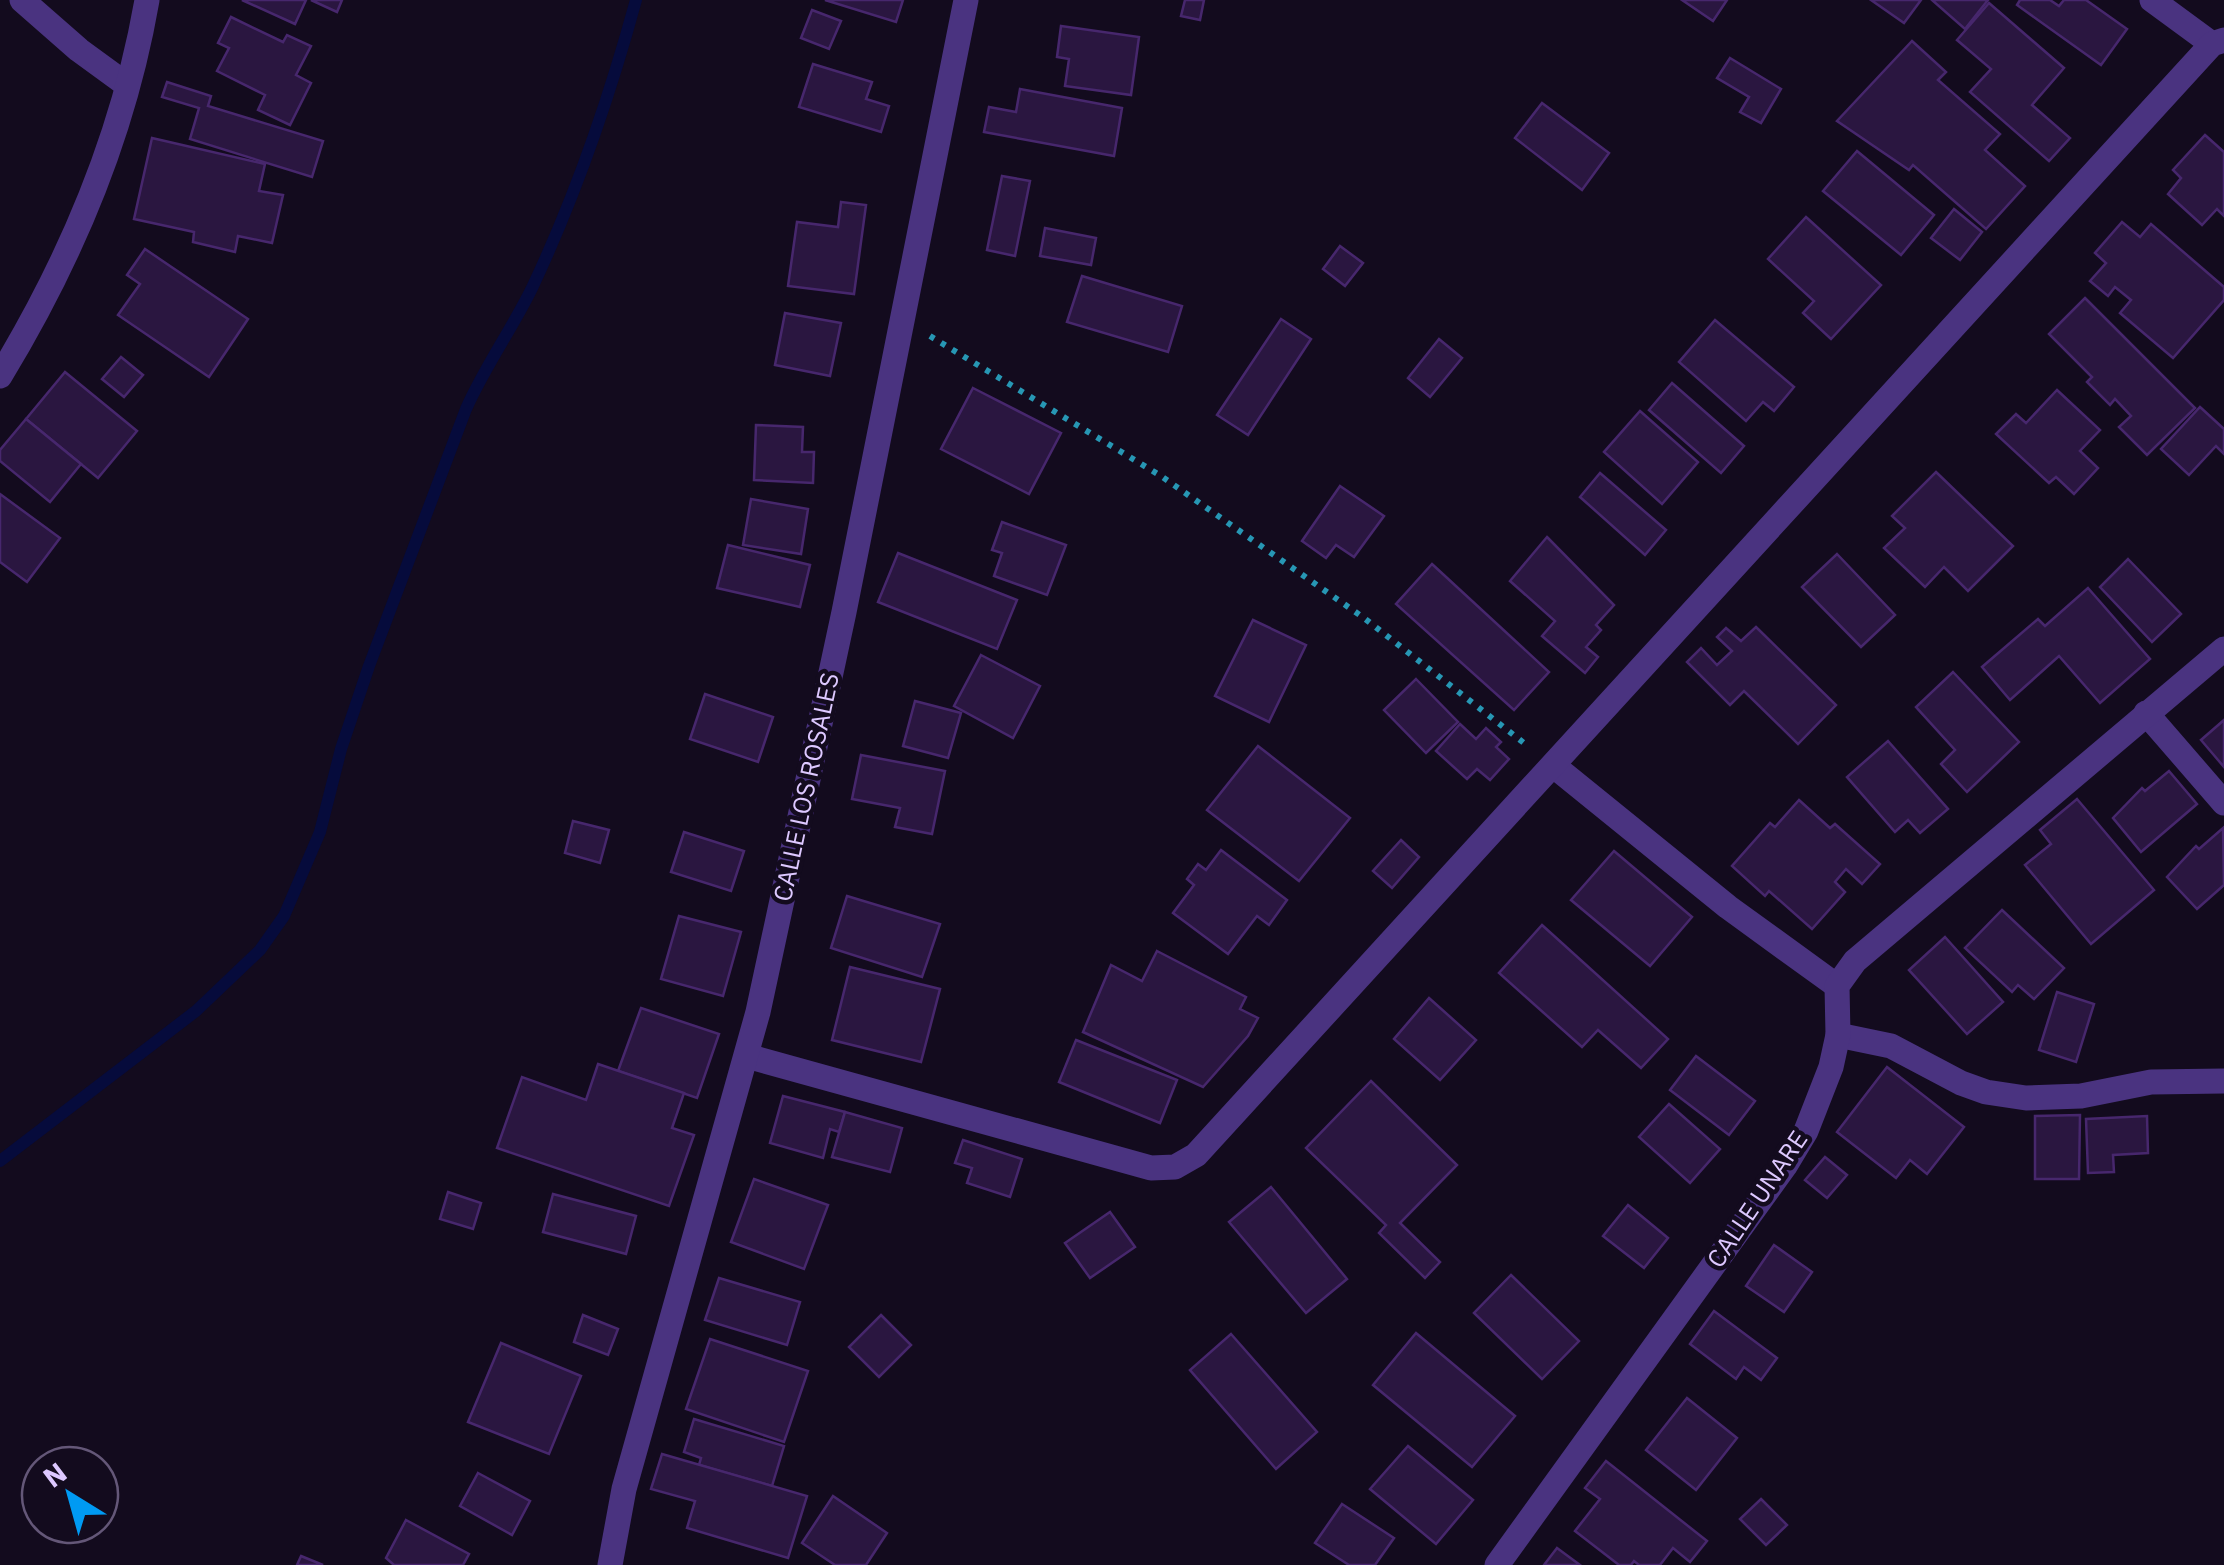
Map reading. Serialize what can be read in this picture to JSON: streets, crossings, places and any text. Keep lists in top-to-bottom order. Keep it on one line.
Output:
{"streets":{"street":["CALLE LOS ROSALES","CALLE UNARE"]},"north":"top left"}
